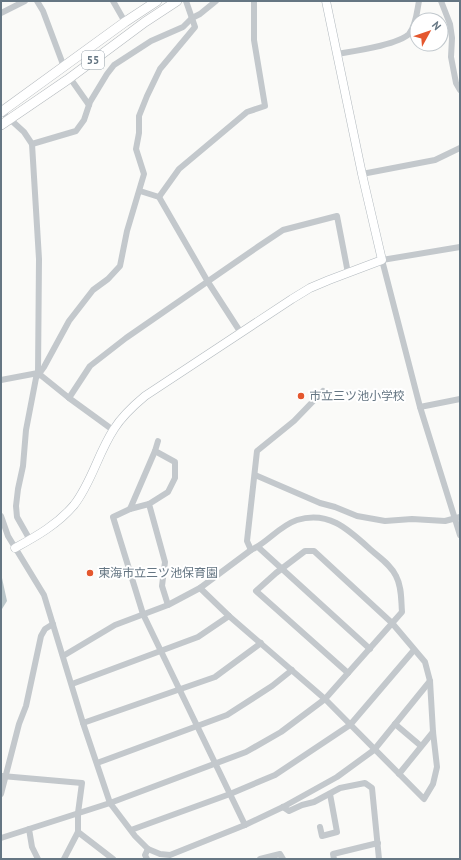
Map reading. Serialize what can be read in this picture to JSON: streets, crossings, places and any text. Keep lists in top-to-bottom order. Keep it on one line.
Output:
{"streets":{"main road":["55"]},"places":["市立三ツ池小学校","東海市立三ツ池保育園"],"north":"top right"}
